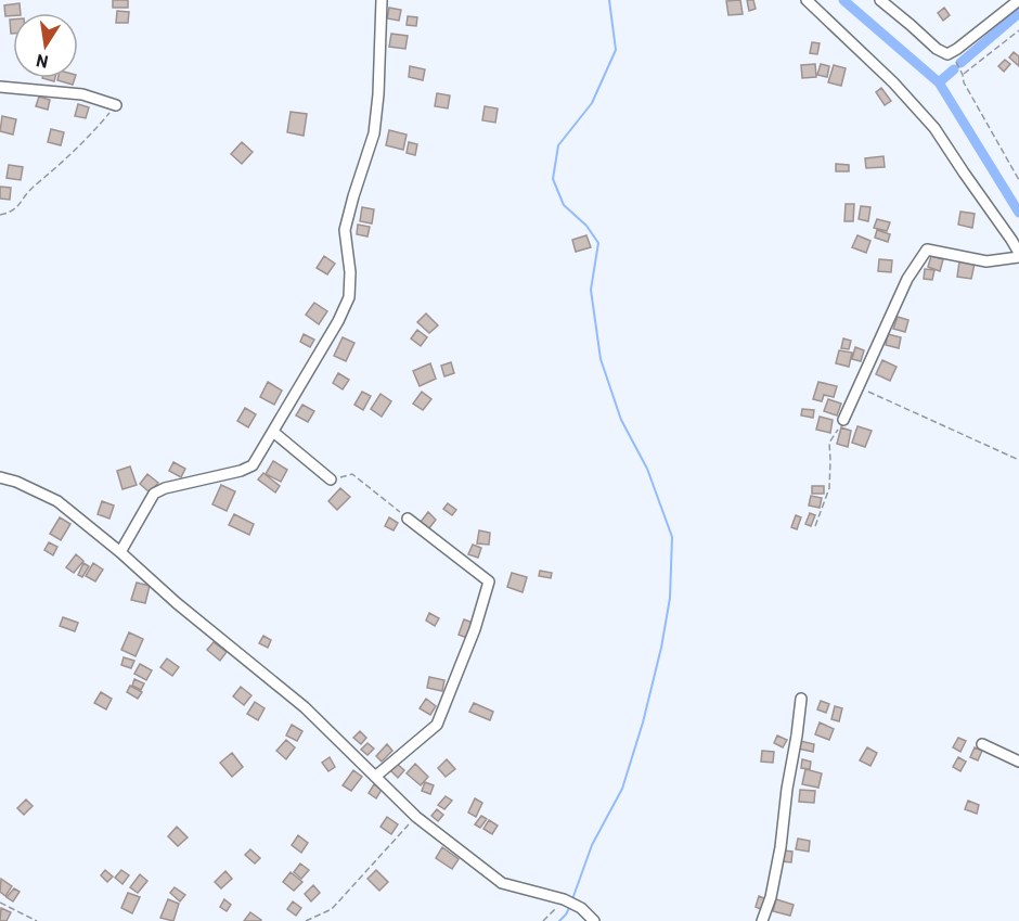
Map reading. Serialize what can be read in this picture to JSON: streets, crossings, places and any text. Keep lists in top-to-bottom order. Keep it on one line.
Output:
{"north":"bottom"}
